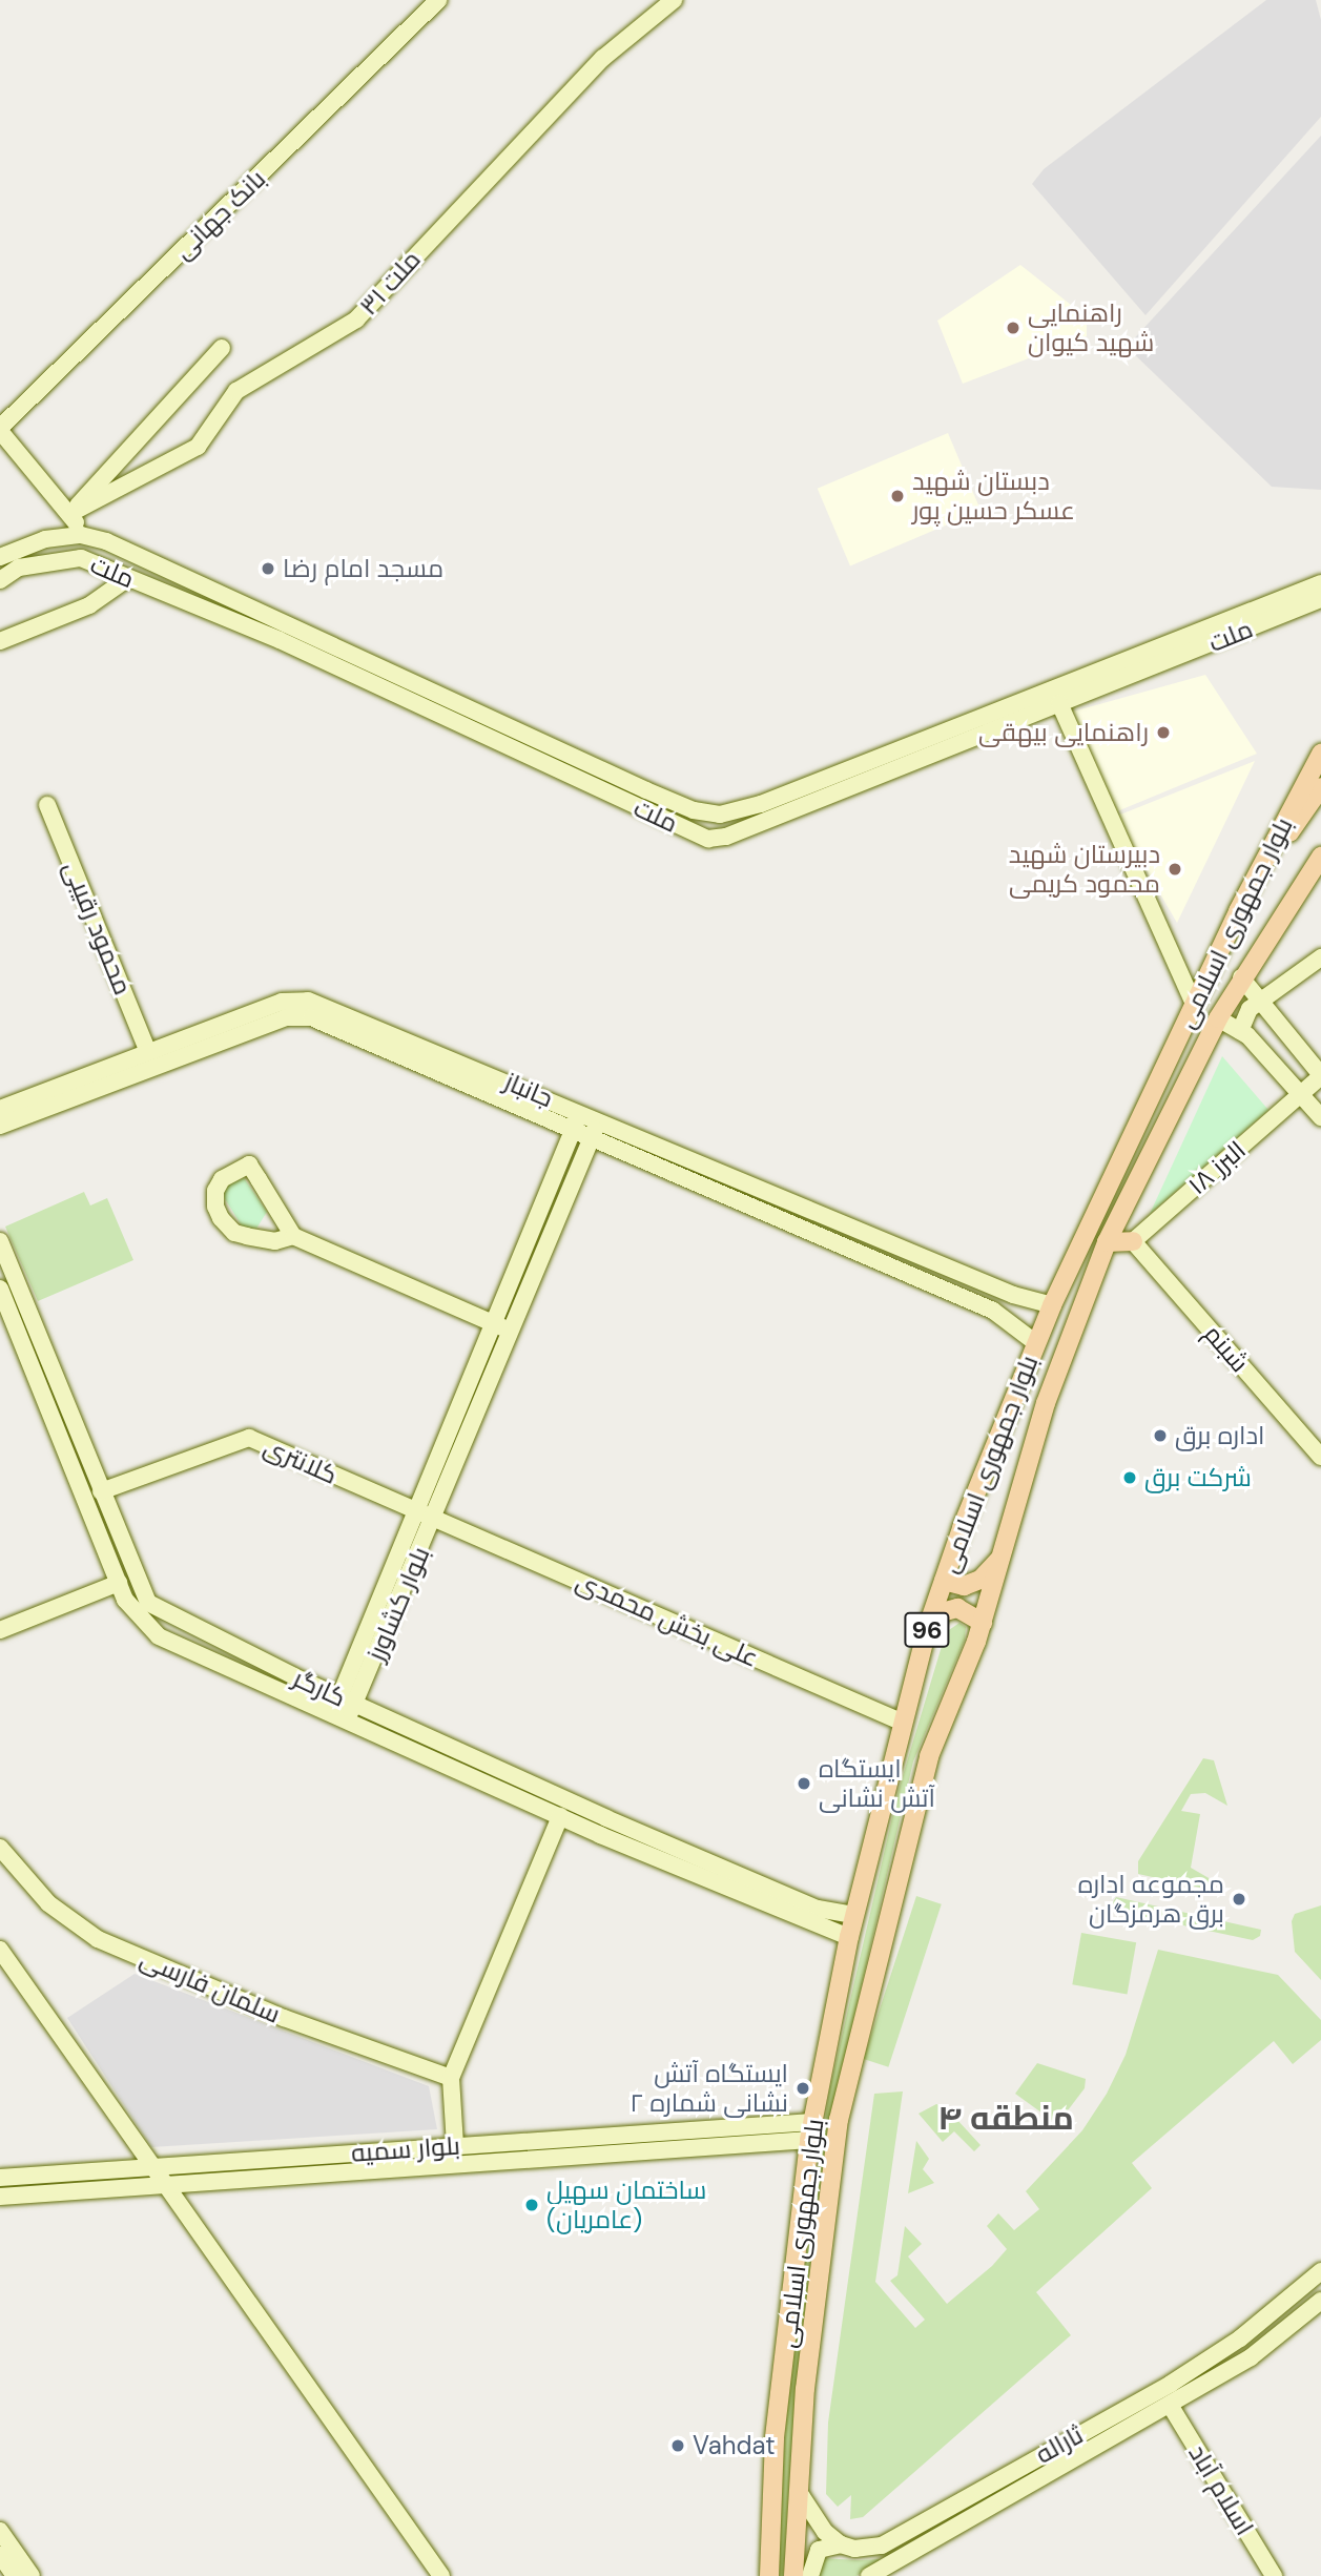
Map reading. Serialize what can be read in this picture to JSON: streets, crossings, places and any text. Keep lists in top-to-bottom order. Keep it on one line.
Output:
{"streets":{"main road":["بلوار جمهوری اسلامی","96"],"street":["بانک جهانی","ملت ۳۱","ملت","محمود رقیبی","جانباز","البرز ۱۸","شبنم","کلانتری","بلوار کشاورز","علی بخش محمدی","کارگر","سلمان فارسی","بلوار سمیه","ثاراله","اسلام آباد"]},"crossings":[["بلوار جمهوری اسلامی","جانباز"],["بلوار جمهوری اسلامی","علی بخش محمدی"],["بلوار جمهوری اسلامی","کارگر"],["بلوار جمهوری اسلامی","بلوار سمیه"],["محمود رقیبی","جانباز"],["جانباز","بلوار کشاورز"],["البرز ۱۸","شبنم"],["کلانتری","بلوار کشاورز"],["کلانتری","علی بخش محمدی"],["کلانتری","کارگر"],["بلوار کشاورز","علی بخش محمدی"],["بلوار کشاورز","کارگر"],["ثاراله","اسلام آباد"]],"districts":["منطقه ۴"],"places":["راهنمایی شهید کیوان","دبستان شهید عسکر حسین پور","مسجد امام رضا","راهنمایی بیهقی","دبیرستان شهید محمود کریمی","اداره برق","شرکت برق","ایستگاه آتش نشانی","مجموعه اداره برق هرمزگان","ایستگاه آتش نشانی شماره ۲","ساختمان سهیل (عامریان)","Vahdat"]}
